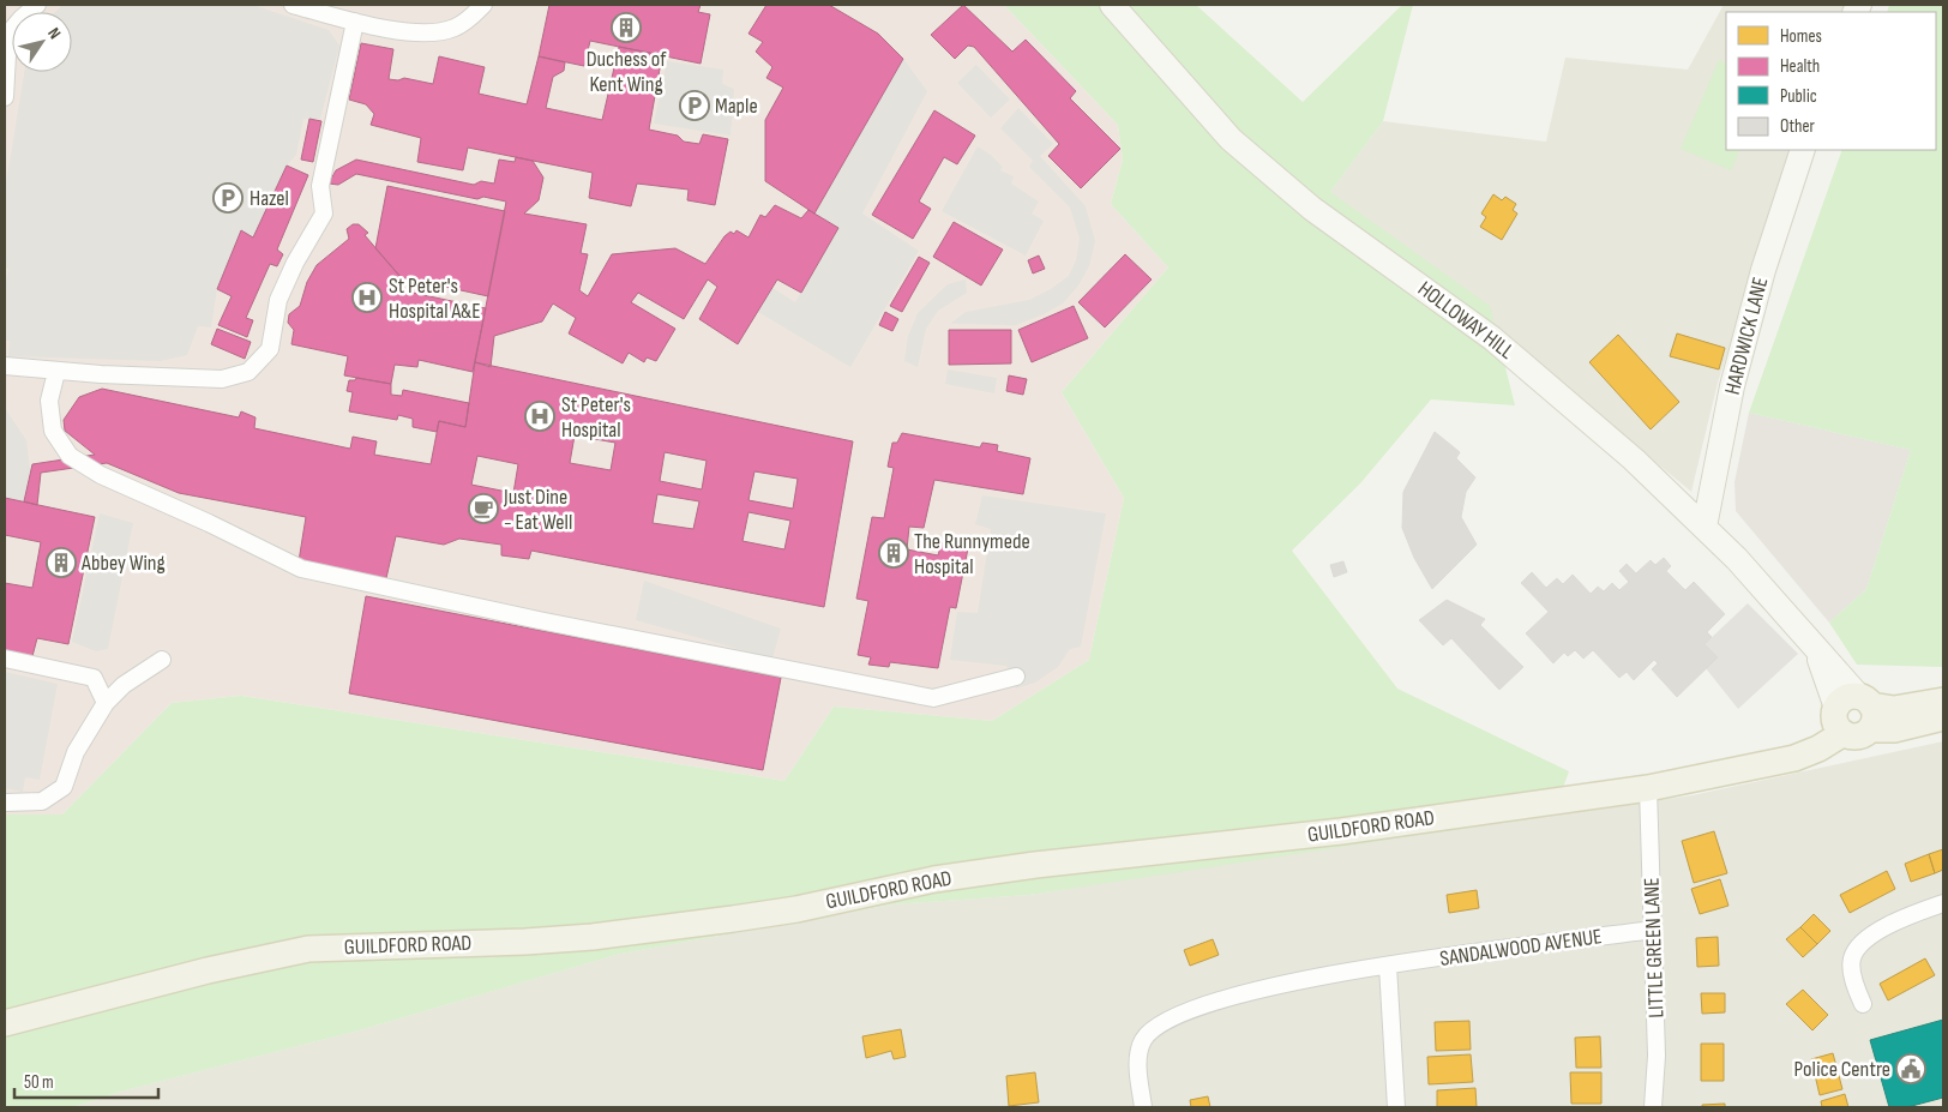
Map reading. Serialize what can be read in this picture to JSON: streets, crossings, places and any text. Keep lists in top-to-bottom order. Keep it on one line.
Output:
{"streets":{"main road":["HOLLOWAY HILL","HARDWICK LANE","GUILDFORD ROAD"],"street":["SANDALWOOD AVENUE","LITTLE GREEN LANE"]},"crossings":[["HOLLOWAY HILL","HARDWICK LANE"],["HOLLOWAY HILL","GUILDFORD ROAD"],["GUILDFORD ROAD","LITTLE GREEN LANE"],["SANDALWOOD AVENUE","LITTLE GREEN LANE"]],"places":{"building":["Duchess of Kent Wing","The Runnymede Hospital","Abbey Wing"],"parking":["Maple","Hazel"],"hospital":["St Peter's Hospital A&E","St Peter's Hospital"],"cafe":["Just Dine - Eat Well"],"public building":["Police Centre"]},"legend":["Homes","Health","Public","Other"],"scale_bar":"50 m","north":"top right"}
